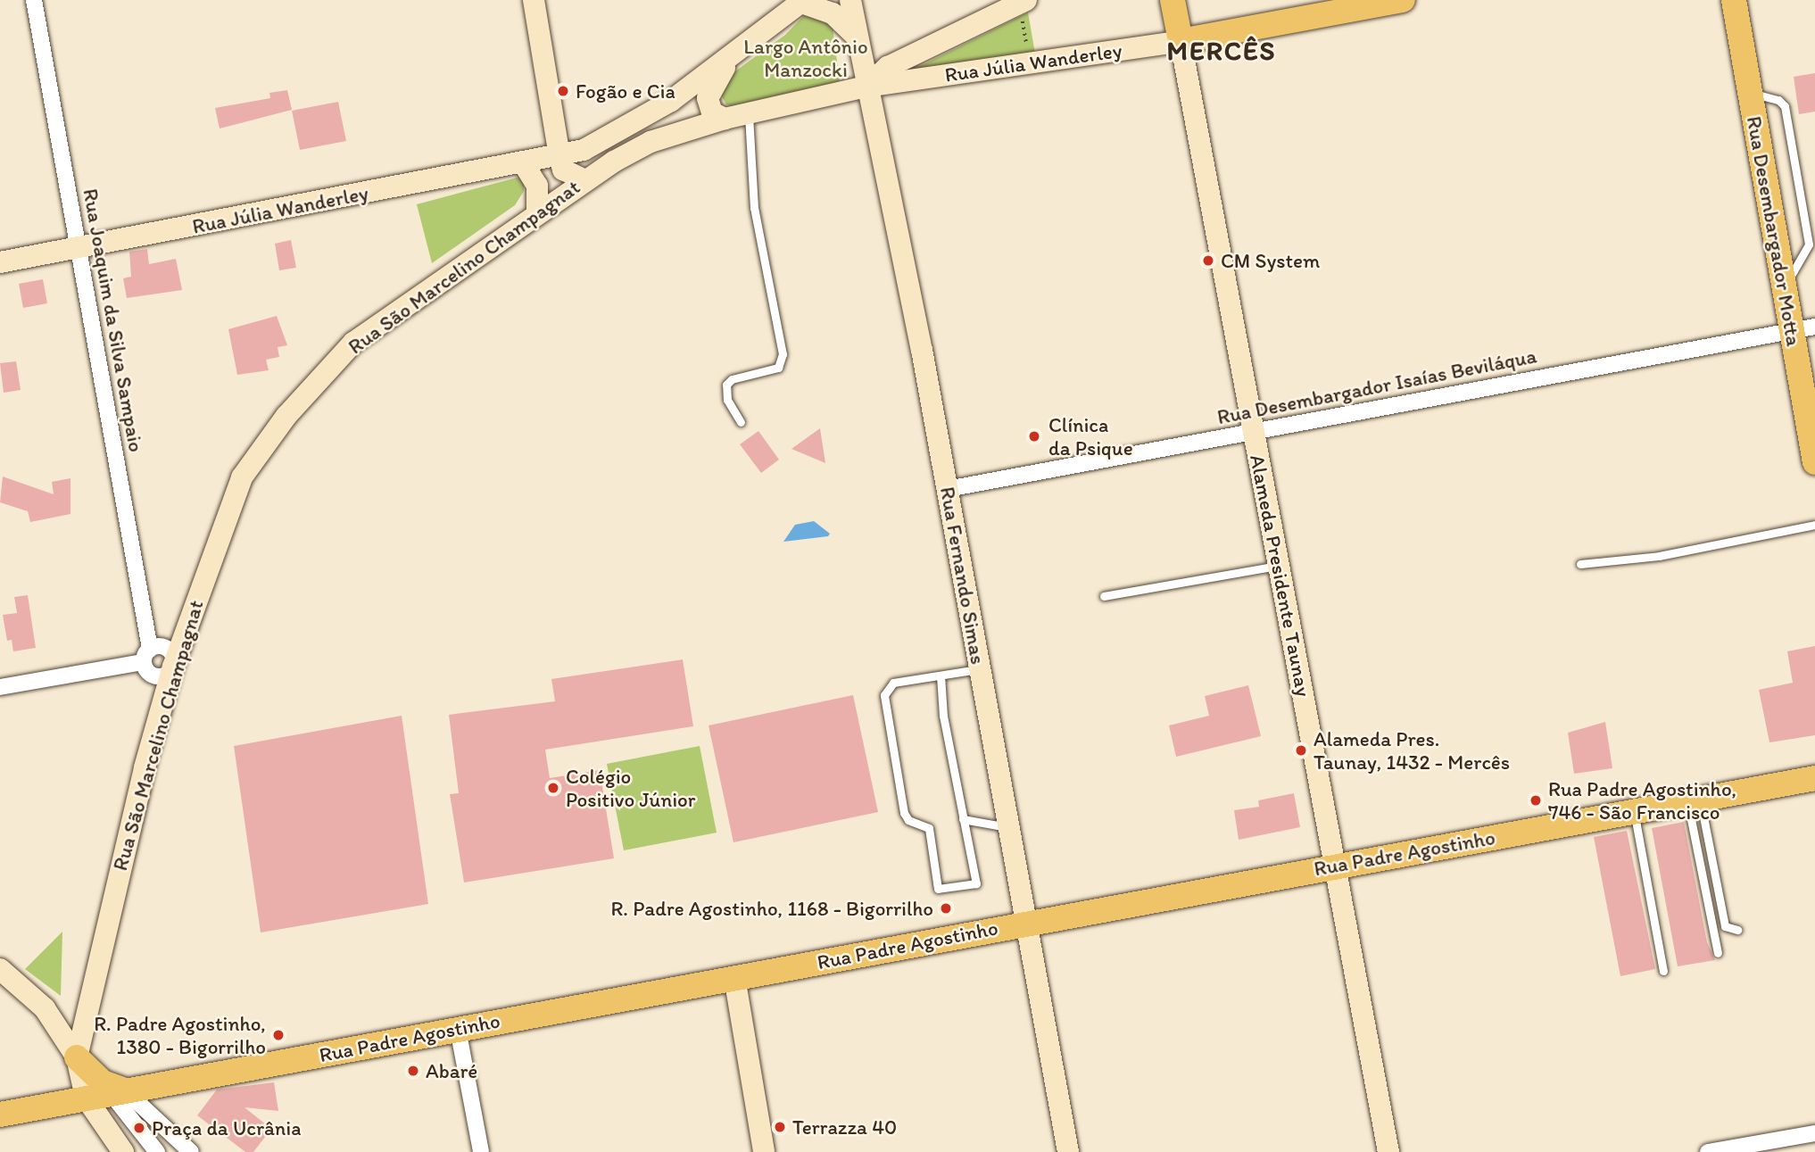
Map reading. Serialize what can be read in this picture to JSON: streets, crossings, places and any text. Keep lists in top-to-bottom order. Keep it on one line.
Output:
{"streets":{"main road":["Rua Júlia Wanderley","Rua Desembargador Motta","Rua São Marcelino Champagnat","Rua Fernando Simas","Alameda Presidente Taunay","Rua Padre Agostinho"],"street":["Rua Joaquim da Silva Sampaio","Rua Desembargador Isaías Beviláqua"]},"crossings":[["Rua Júlia Wanderley","Rua São Marcelino Champagnat"],["Rua Júlia Wanderley","Rua Joaquim da Silva Sampaio"],["Rua Júlia Wanderley","Rua Fernando Simas"],["Rua Júlia Wanderley","Alameda Presidente Taunay"],["Rua Desembargador Motta","Rua Desembargador Isaías Beviláqua"],["Rua São Marcelino Champagnat","Rua Joaquim da Silva Sampaio"],["Rua São Marcelino Champagnat","Rua Padre Agostinho"],["Rua Desembargador Isaías Beviláqua","Rua Fernando Simas"],["Rua Desembargador Isaías Beviláqua","Alameda Presidente Taunay"],["Rua Fernando Simas","Rua Padre Agostinho"],["Alameda Presidente Taunay","Rua Padre Agostinho"]],"districts":["MERCÊS"],"parks":["Largo Antônio Manzocki"],"places":["Fogão e Cia","CM System","Clínica da Psique","Alameda Pres. Taunay, 1432 - Mercês","Colégio Positivo Júnior","Rua Padre Agostinho, 746 - São Francisco","R. Padre Agostinho, 1168 - Bigorrilho","R. Padre Agostinho, 1380 - Bigorrilho","Abaré","Terrazza 40","Praça da Ucrânia"]}
